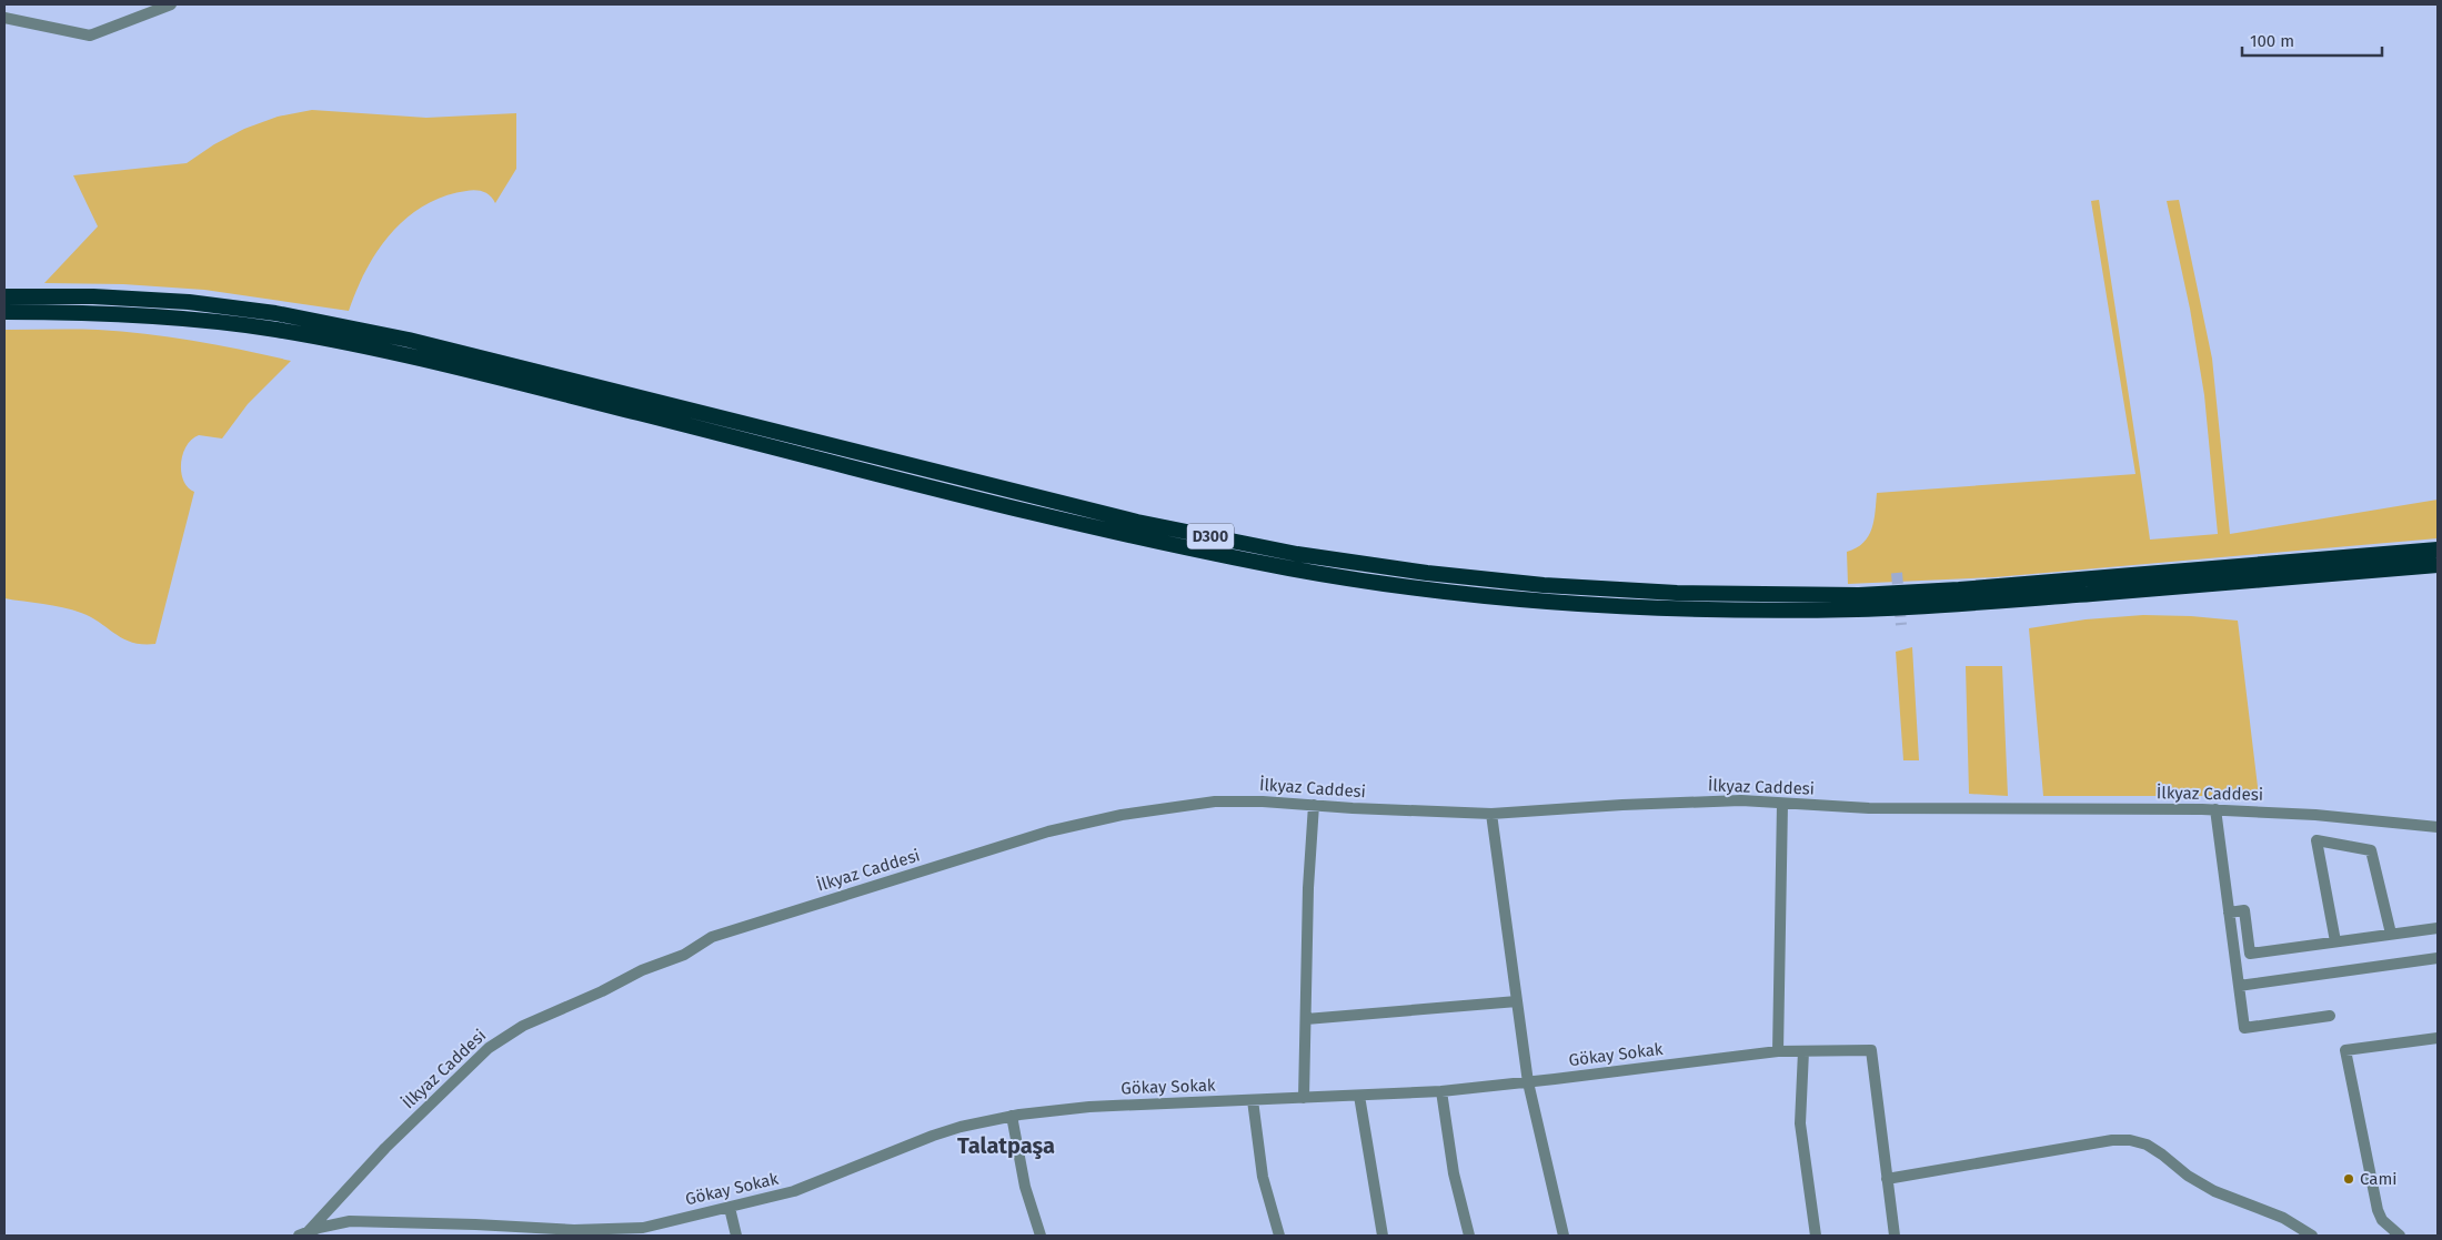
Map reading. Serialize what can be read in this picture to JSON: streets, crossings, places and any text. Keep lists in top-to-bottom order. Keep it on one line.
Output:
{"streets":{"highway":["D300"],"street":["İlkyaz Caddesi","Gökay Sokak"]},"crossings":[["İlkyaz Caddesi","Gökay Sokak"]],"districts":["Talatpaşa"],"places":["Cami"],"scale_bar":"100 m"}
